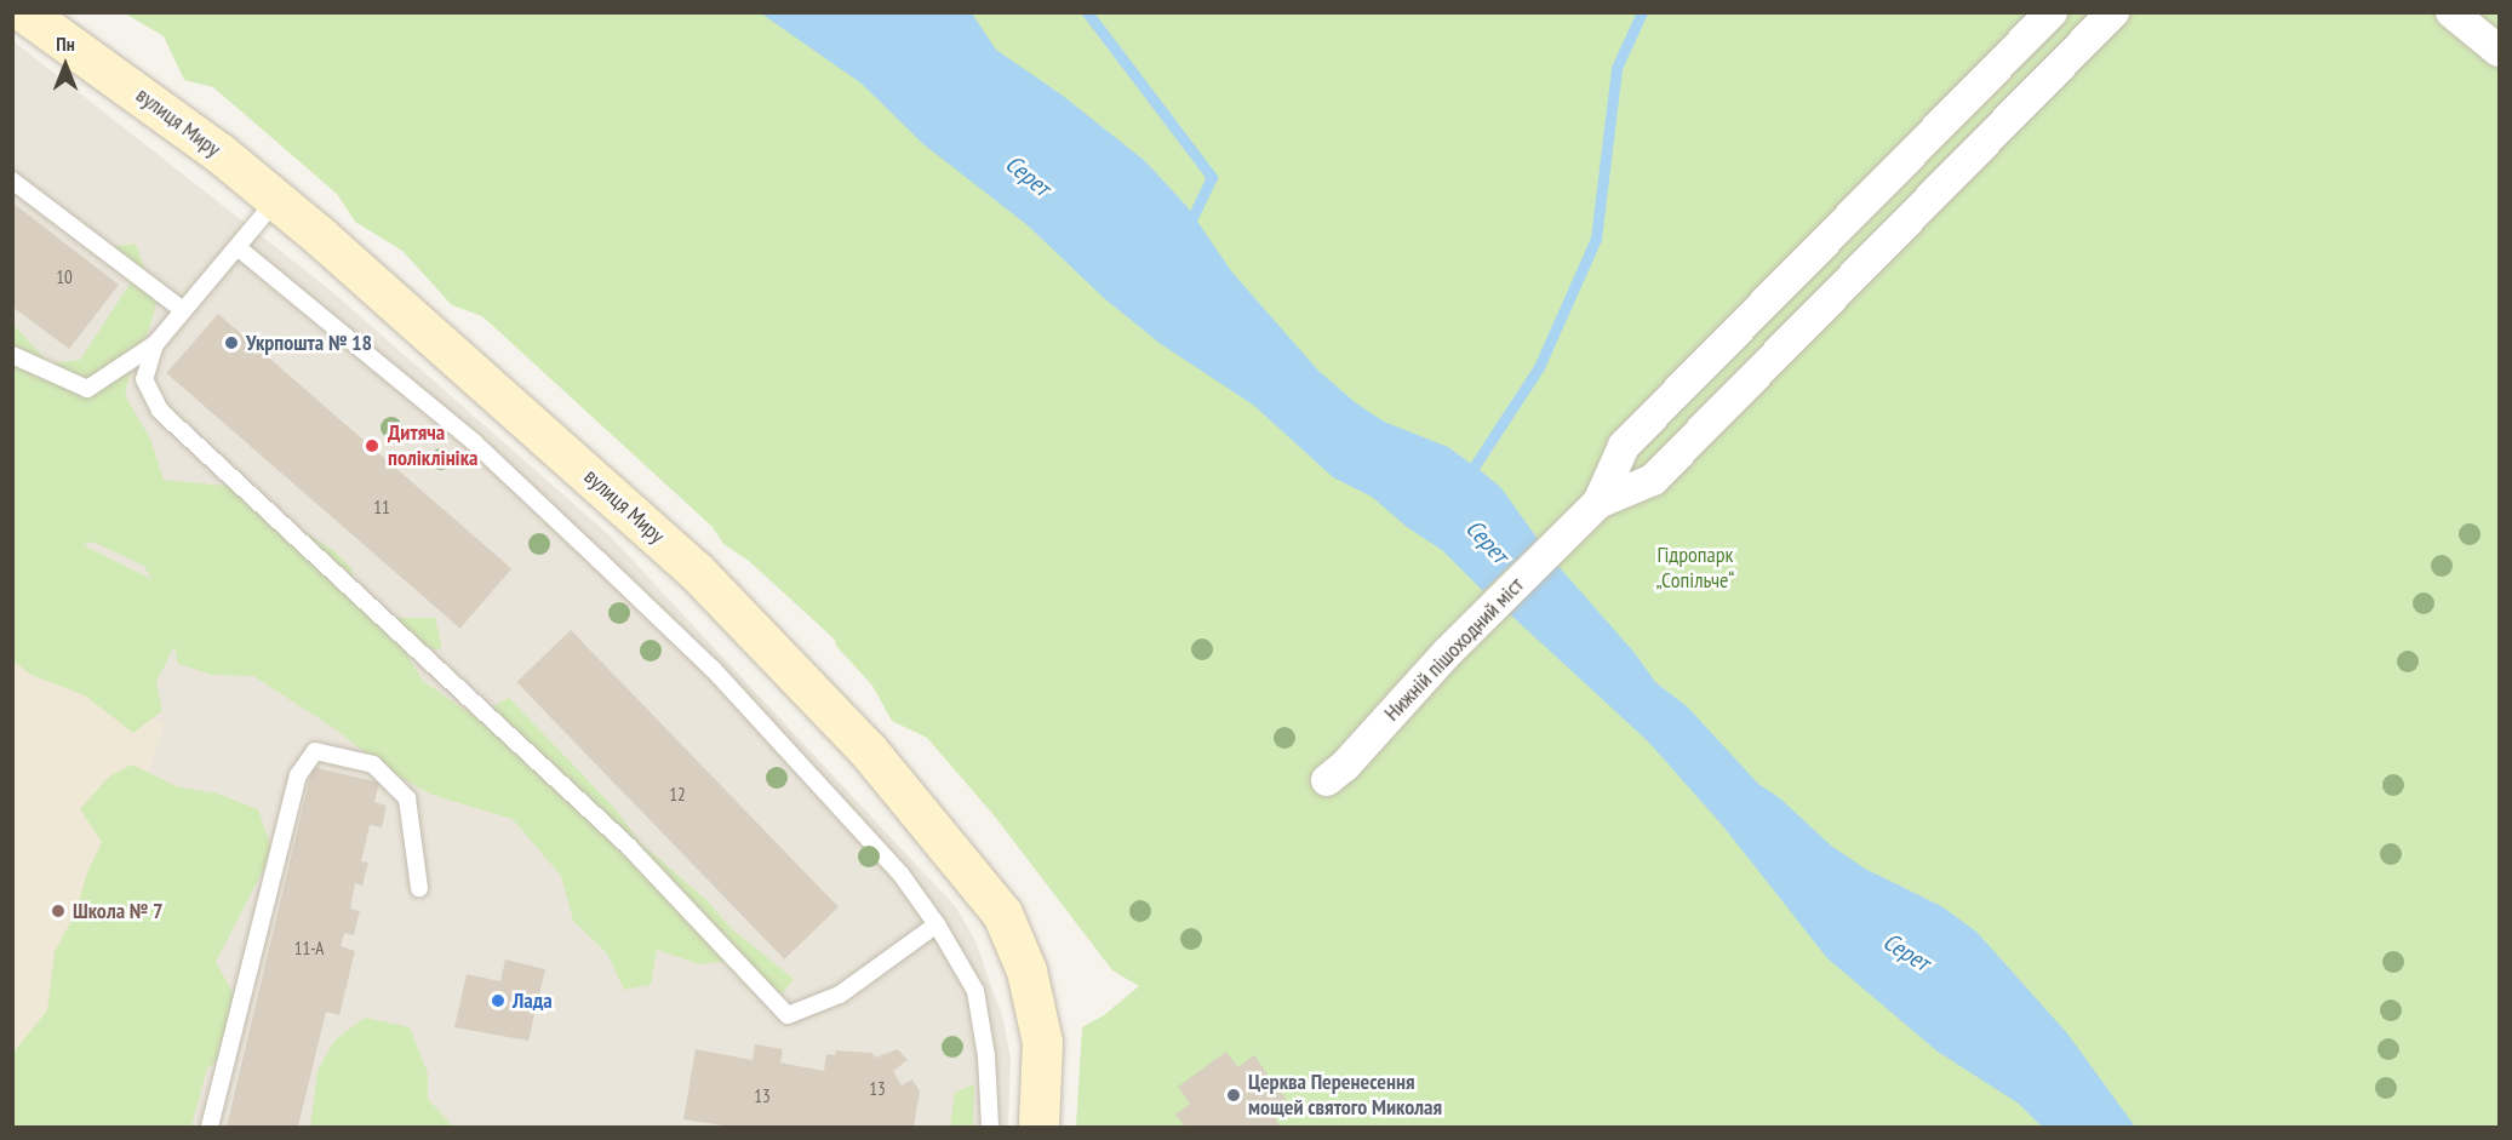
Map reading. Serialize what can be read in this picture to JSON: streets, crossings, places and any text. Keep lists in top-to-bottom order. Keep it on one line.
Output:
{"streets":{"main road":["вулиця Миру"],"street":["Нижній пішоходний міст"]},"water":["Серет"],"parks":["Гідропарк „Сопільче“"],"places":["Укрпошта № 18","Дитяча поліклініка","Школа № 7","Лада","Церква Перенесення мощей святого Миколая"],"house_numbers":["10","11","12","11-А","13","13"],"north":"top"}
